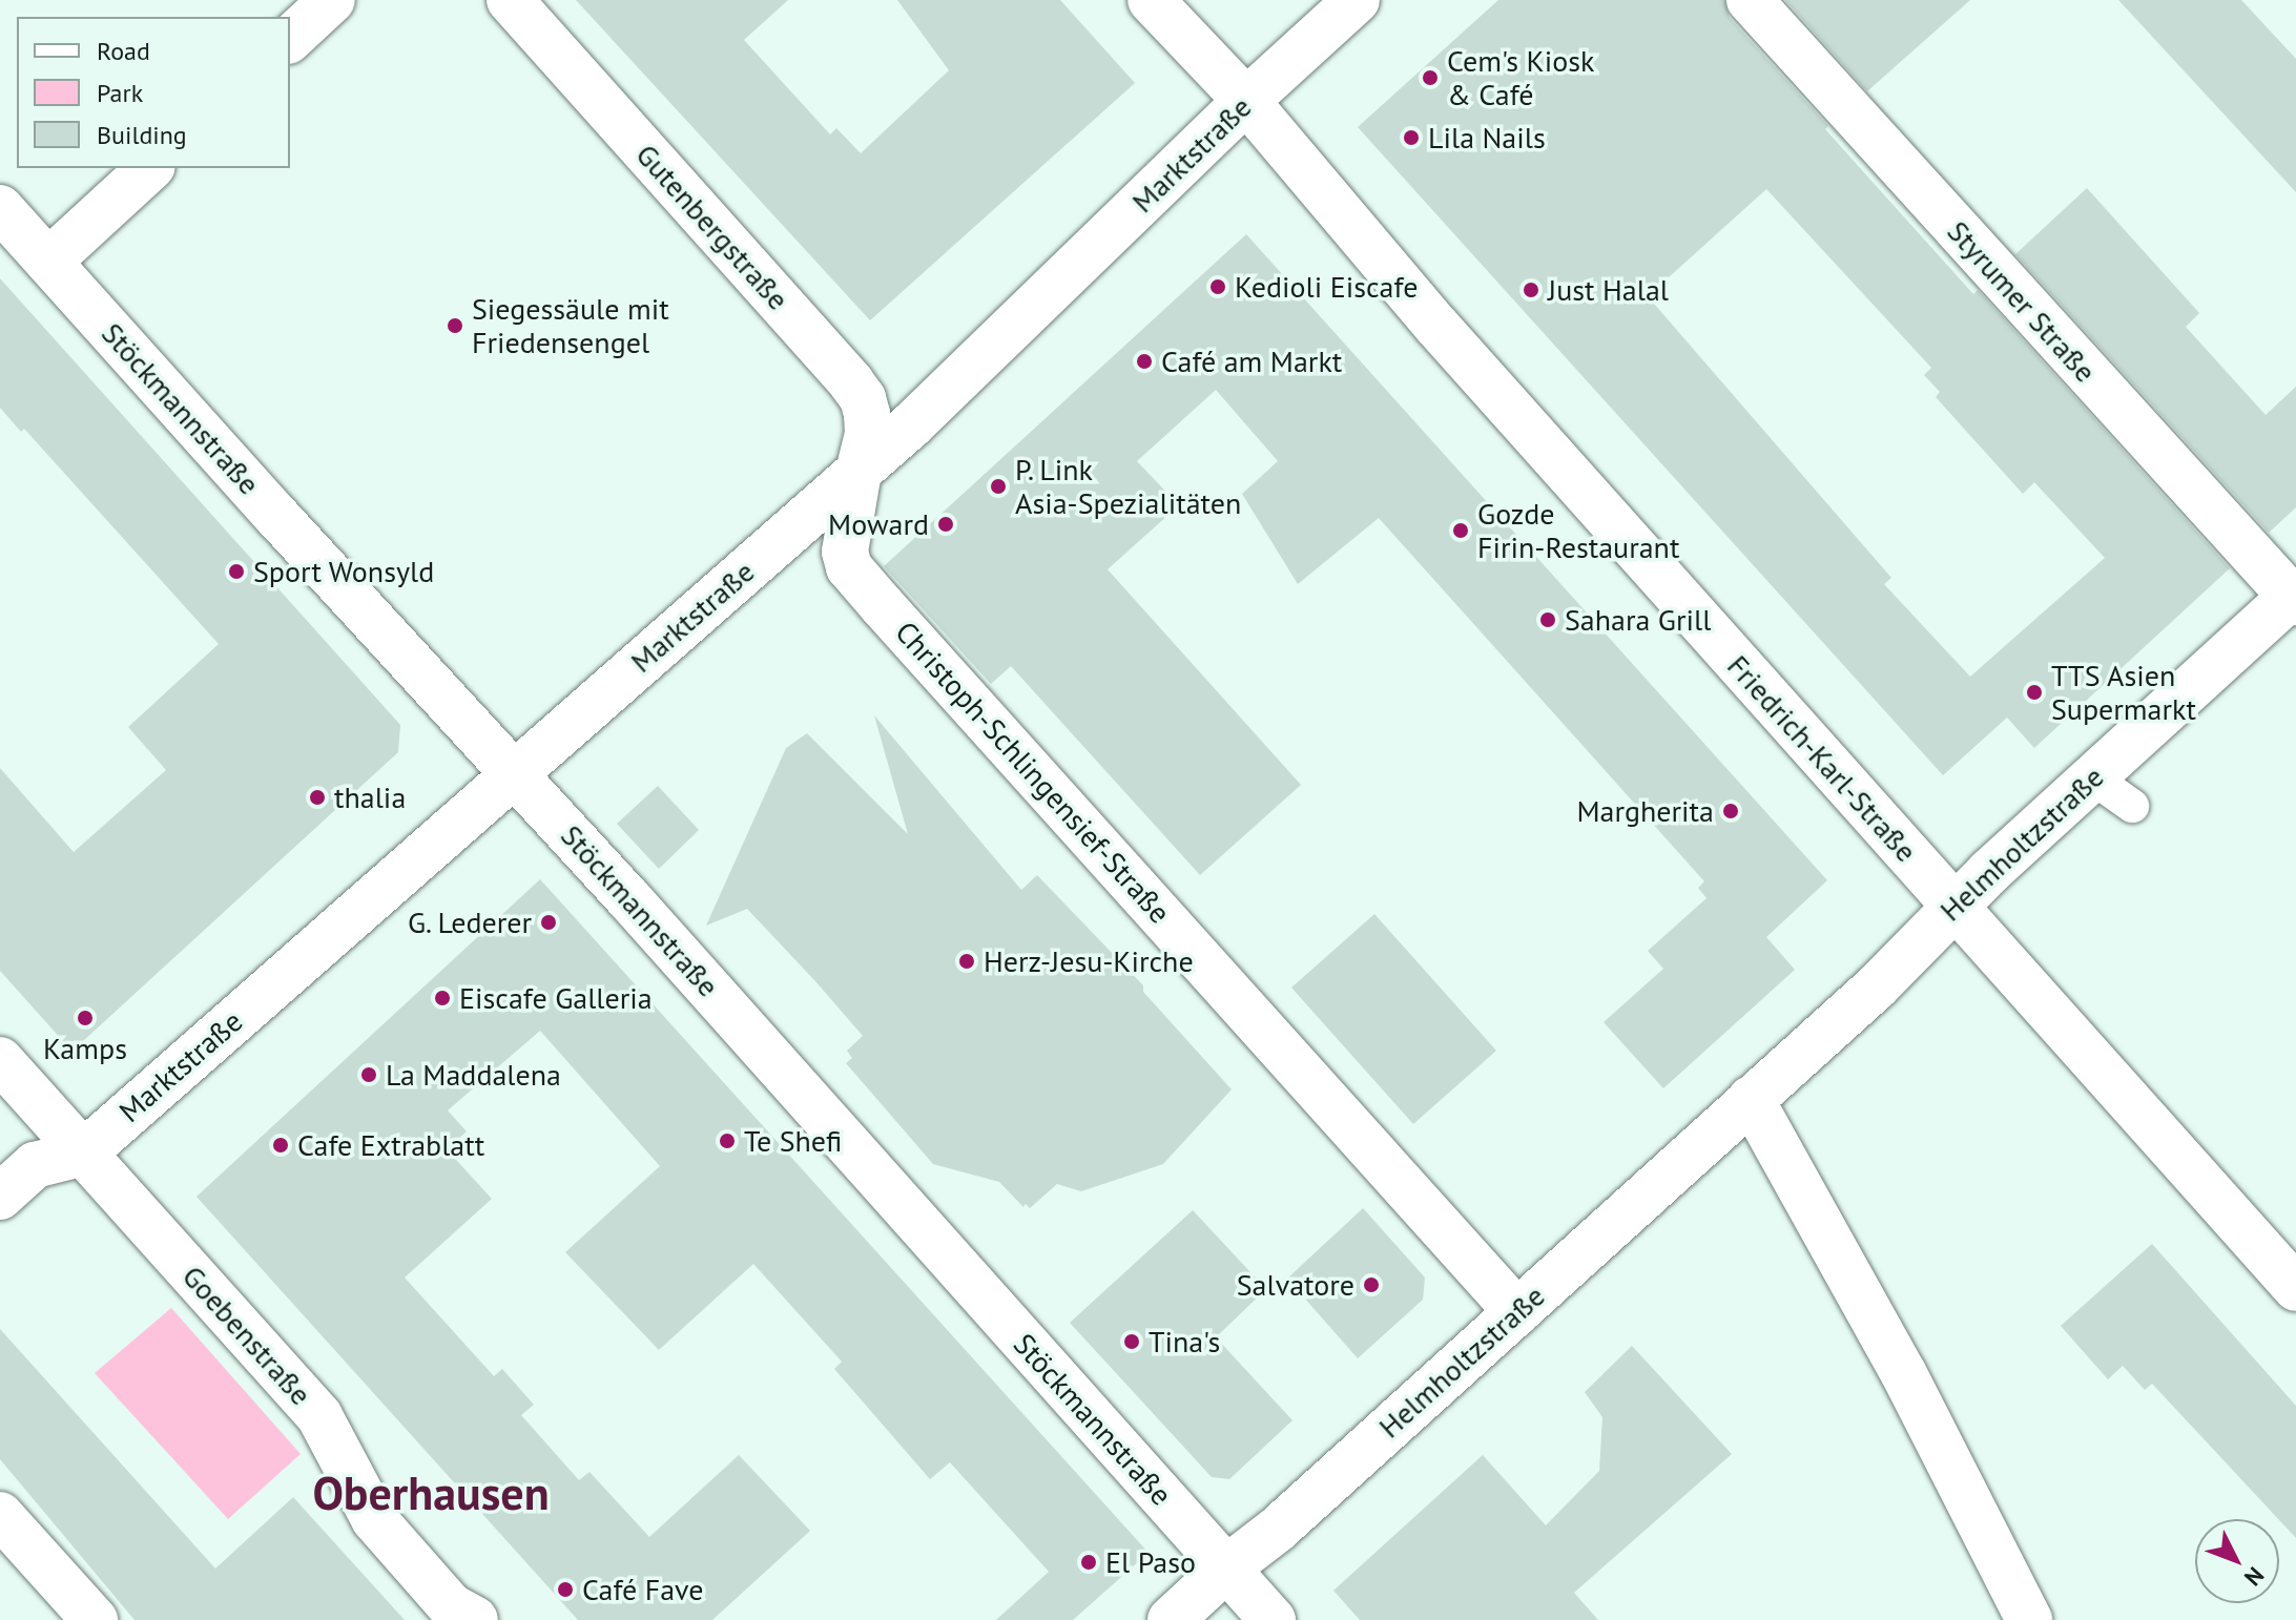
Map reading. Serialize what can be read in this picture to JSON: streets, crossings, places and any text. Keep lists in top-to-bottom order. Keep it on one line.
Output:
{"streets":{"street":["Marktstraße","Gutenbergstraße","Styrumer Straße","Stöckmannstraße","Friedrich-Karl-Straße","Christoph-Schlingensief-Straße","Helmholtzstraße","Goebenstraße"]},"crossings":[["Marktstraße","Gutenbergstraße"],["Marktstraße","Stöckmannstraße"],["Marktstraße","Friedrich-Karl-Straße"],["Marktstraße","Christoph-Schlingensief-Straße"],["Marktstraße","Goebenstraße"],["Gutenbergstraße","Christoph-Schlingensief-Straße"],["Styrumer Straße","Helmholtzstraße"],["Stöckmannstraße","Helmholtzstraße"],["Friedrich-Karl-Straße","Helmholtzstraße"],["Christoph-Schlingensief-Straße","Helmholtzstraße"]],"districts":["Oberhausen"],"places":["Cem's Kiosk & Café","Lila Nails","Kedioli Eiscafe","Just Halal","Siegessäule mit Friedensengel","Café am Markt","P. Link Asia-Spezialitäten","Moward","Gozde Firin-Restaurant","Sport Wonsyld","Sahara Grill","TTS Asien Supermarkt","thalia","Margherita","G. Lederer","Herz-Jesu-Kirche","Eiscafe Galleria","Kamps","La Maddalena","Te Shefi","Cafe Extrablatt","Salvatore","Tina's","El Paso","Café Fave"],"legend":["Road","Park","Building"],"north":"bottom right"}
